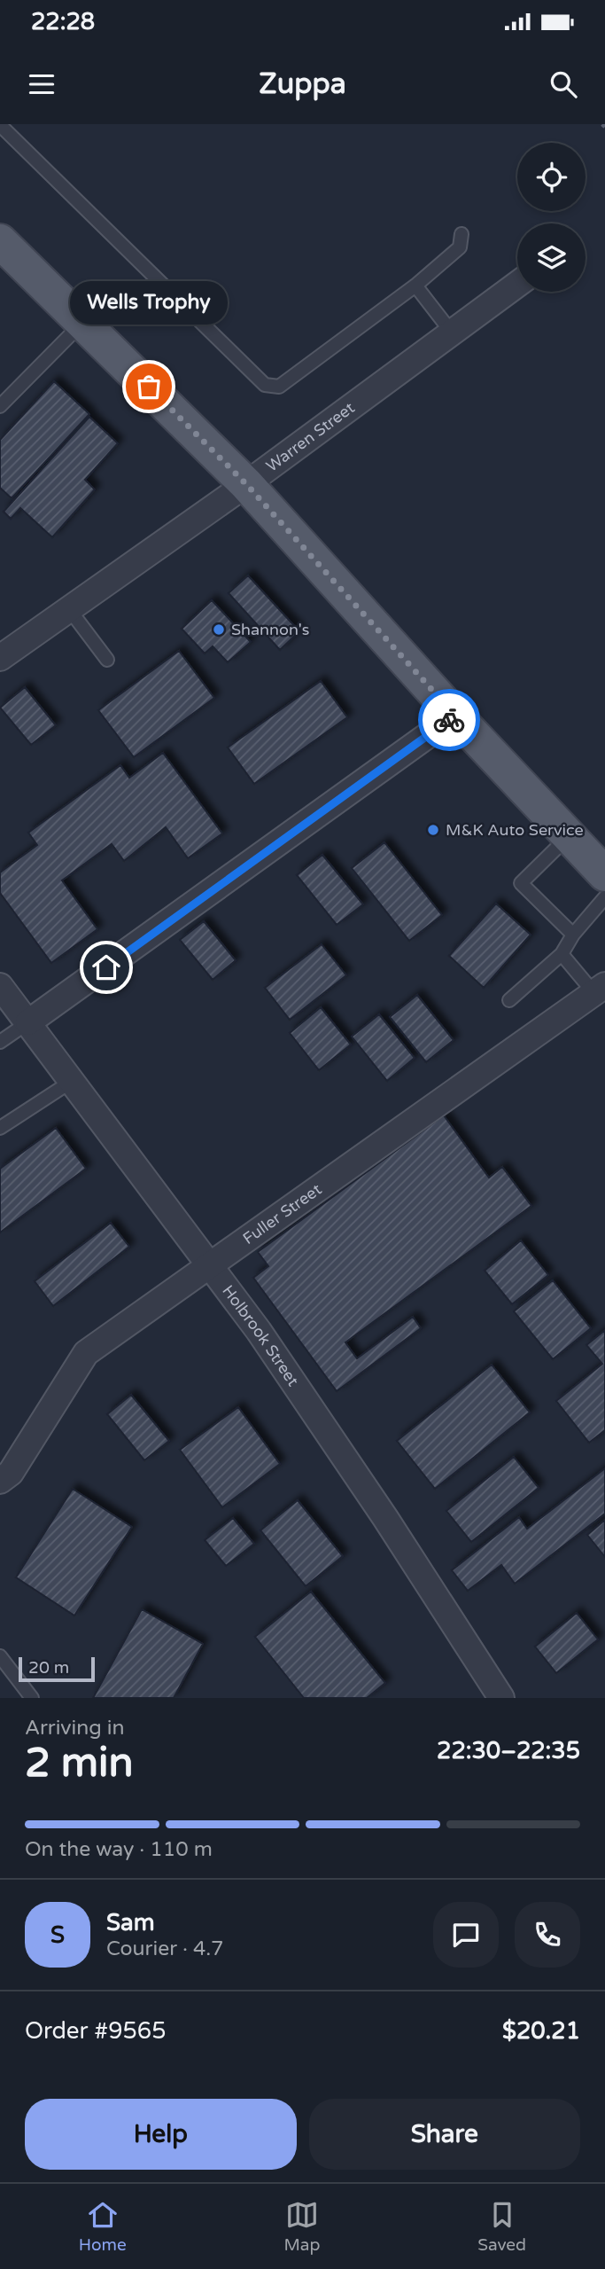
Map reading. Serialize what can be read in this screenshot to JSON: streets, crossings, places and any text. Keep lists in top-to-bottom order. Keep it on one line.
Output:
{"streets":{"street":["Warren Street","Fuller Street","Holbrook Street"]},"crossings":[["Fuller Street","Holbrook Street"]],"places":["Wells Trophy","Shannon's","M&K Auto Service"],"scale_bar":"20 m","page":{"status":"22:28","header":"Zuppa","bubble":"Wells Trophy","scale":"20 m","heading":["2 min","Arriving in","22:30–22:35"],"panel":["Sam","Courier · 4.7","Order #9565","$20.21"],"bar":"On the way · 110 m","round":"S","buttons":["Help","Share"],"tabs":["Home","Map","Saved"]}}
